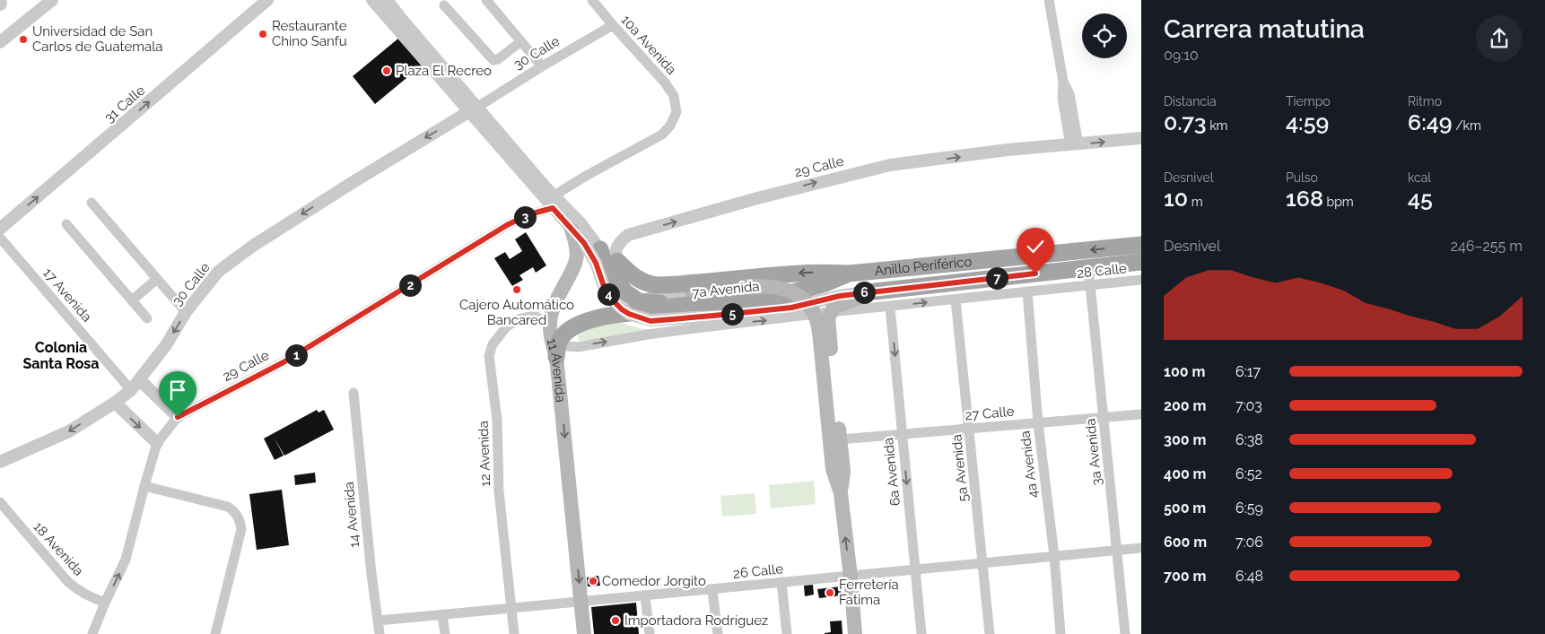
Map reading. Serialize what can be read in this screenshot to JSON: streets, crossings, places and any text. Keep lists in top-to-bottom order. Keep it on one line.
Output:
{"streets":{"main road":["Anillo Periférico","7a Avenida","11 Avenida"],"street":["10a Avenida","30 Calle","31 Calle","29 Calle","28 Calle","17 Avenida","27 Calle","3a Avenida","12 Avenida","4a Avenida","5a Avenida","6a Avenida","14 Avenida","18 Avenida","26 Calle"]},"crossings":[["10a Avenida","30 Calle"],["10a Avenida","29 Calle"],["30 Calle","17 Avenida"],["30 Calle","11 Avenida"],["29 Calle","11 Avenida"],["29 Calle","18 Avenida"],["Anillo Periférico","28 Calle"],["Anillo Periférico","11 Avenida"],["Anillo Periférico","3a Avenida"],["Anillo Periférico","12 Avenida"],["28 Calle","7a Avenida"],["28 Calle","11 Avenida"],["28 Calle","3a Avenida"],["28 Calle","12 Avenida"],["28 Calle","4a Avenida"],["28 Calle","5a Avenida"],["28 Calle","6a Avenida"],["7a Avenida","11 Avenida"],["7a Avenida","27 Calle"],["7a Avenida","26 Calle"],["11 Avenida","12 Avenida"],["11 Avenida","26 Calle"],["27 Calle","3a Avenida"],["27 Calle","4a Avenida"],["27 Calle","5a Avenida"],["27 Calle","6a Avenida"],["3a Avenida","26 Calle"],["12 Avenida","26 Calle"],["4a Avenida","26 Calle"],["5a Avenida","26 Calle"],["6a Avenida","26 Calle"],["14 Avenida","26 Calle"]],"one_way":["30 Calle","31 Calle","28 Calle","6a Avenida"],"districts":["Colonia Santa Rosa"],"places":["Restaurante Chino Sanfu","Universidad de San Carlos de Guatemala","Plaza El Recreo","Cajero Automático Bancared","Comedor Jorgito","Ferretería Fatima","Importadora Rodríguez"],"page":{"heading":["Carrera matutina","09:10"],"stats":[["Distancia","0.73 km"],["Tiempo","4:59"],["Ritmo","6:49 /km"],["Desnivel","10 m"],["Pulso","168 bpm"],["kcal","45"]],"pins":["3","7","2","6","4","5","1"],"chart":["Desnivel","246–255 m"],"list":[{"name":"100 m","note":"6:17"},{"name":"200 m","note":"7:03"},{"name":"300 m","note":"6:38"},{"name":"400 m","note":"6:52"},{"name":"500 m","note":"6:59"},{"name":"600 m","note":"7:06"},{"name":"700 m","note":"6:48"}]}}
